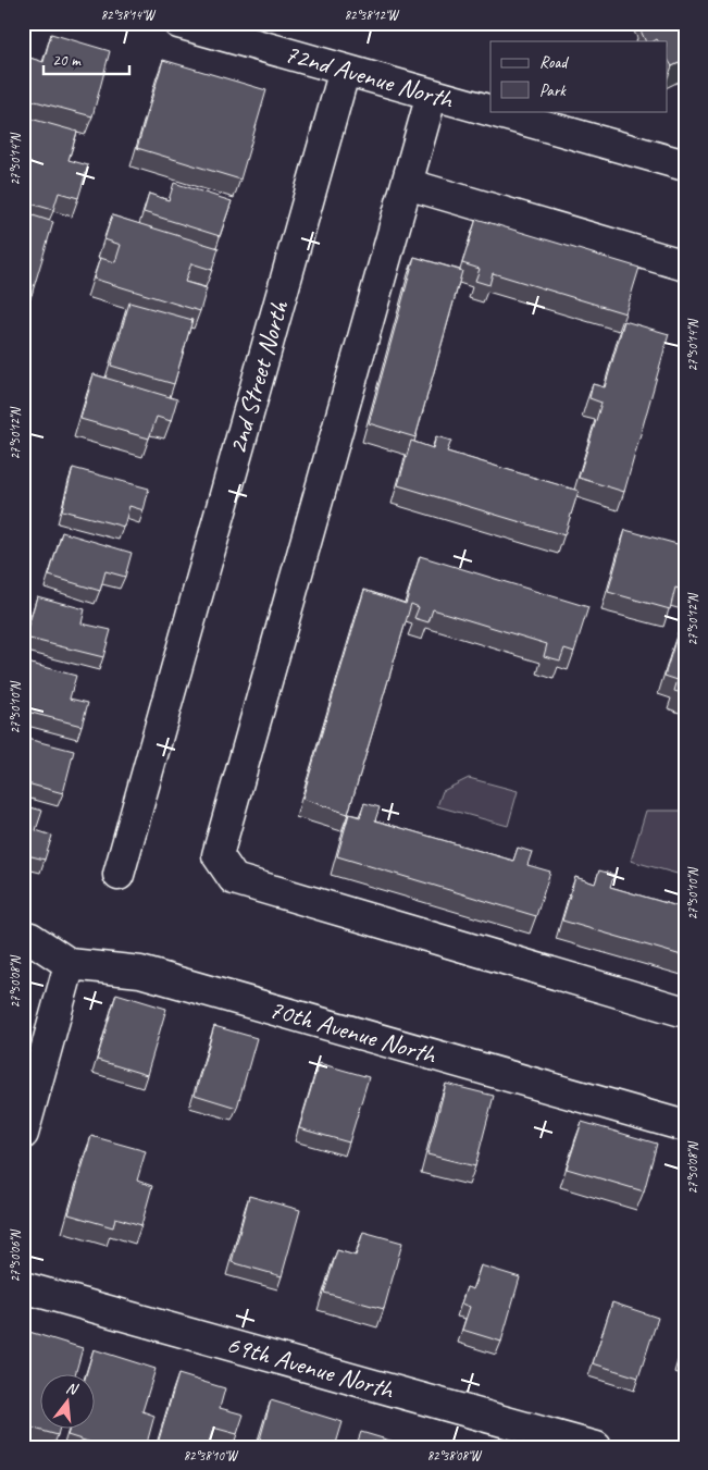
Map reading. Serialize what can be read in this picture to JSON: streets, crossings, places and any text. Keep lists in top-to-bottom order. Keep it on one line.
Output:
{"streets":{"street":["72nd Avenue North","2nd Street North","70th Avenue North","69th Avenue North"]},"crossings":[["72nd Avenue North","2nd Street North"]],"legend":["Road","Park"],"scale_bar":"20 m","north":"top","coordinates":["82°38'14\"W","82°38'12\"W","27°50'14\"N","27°50'12\"N","27°50'10\"N","27°50'08\"N","27°50'06\"N","82°38'10\"W","82°38'08\"W"]}
